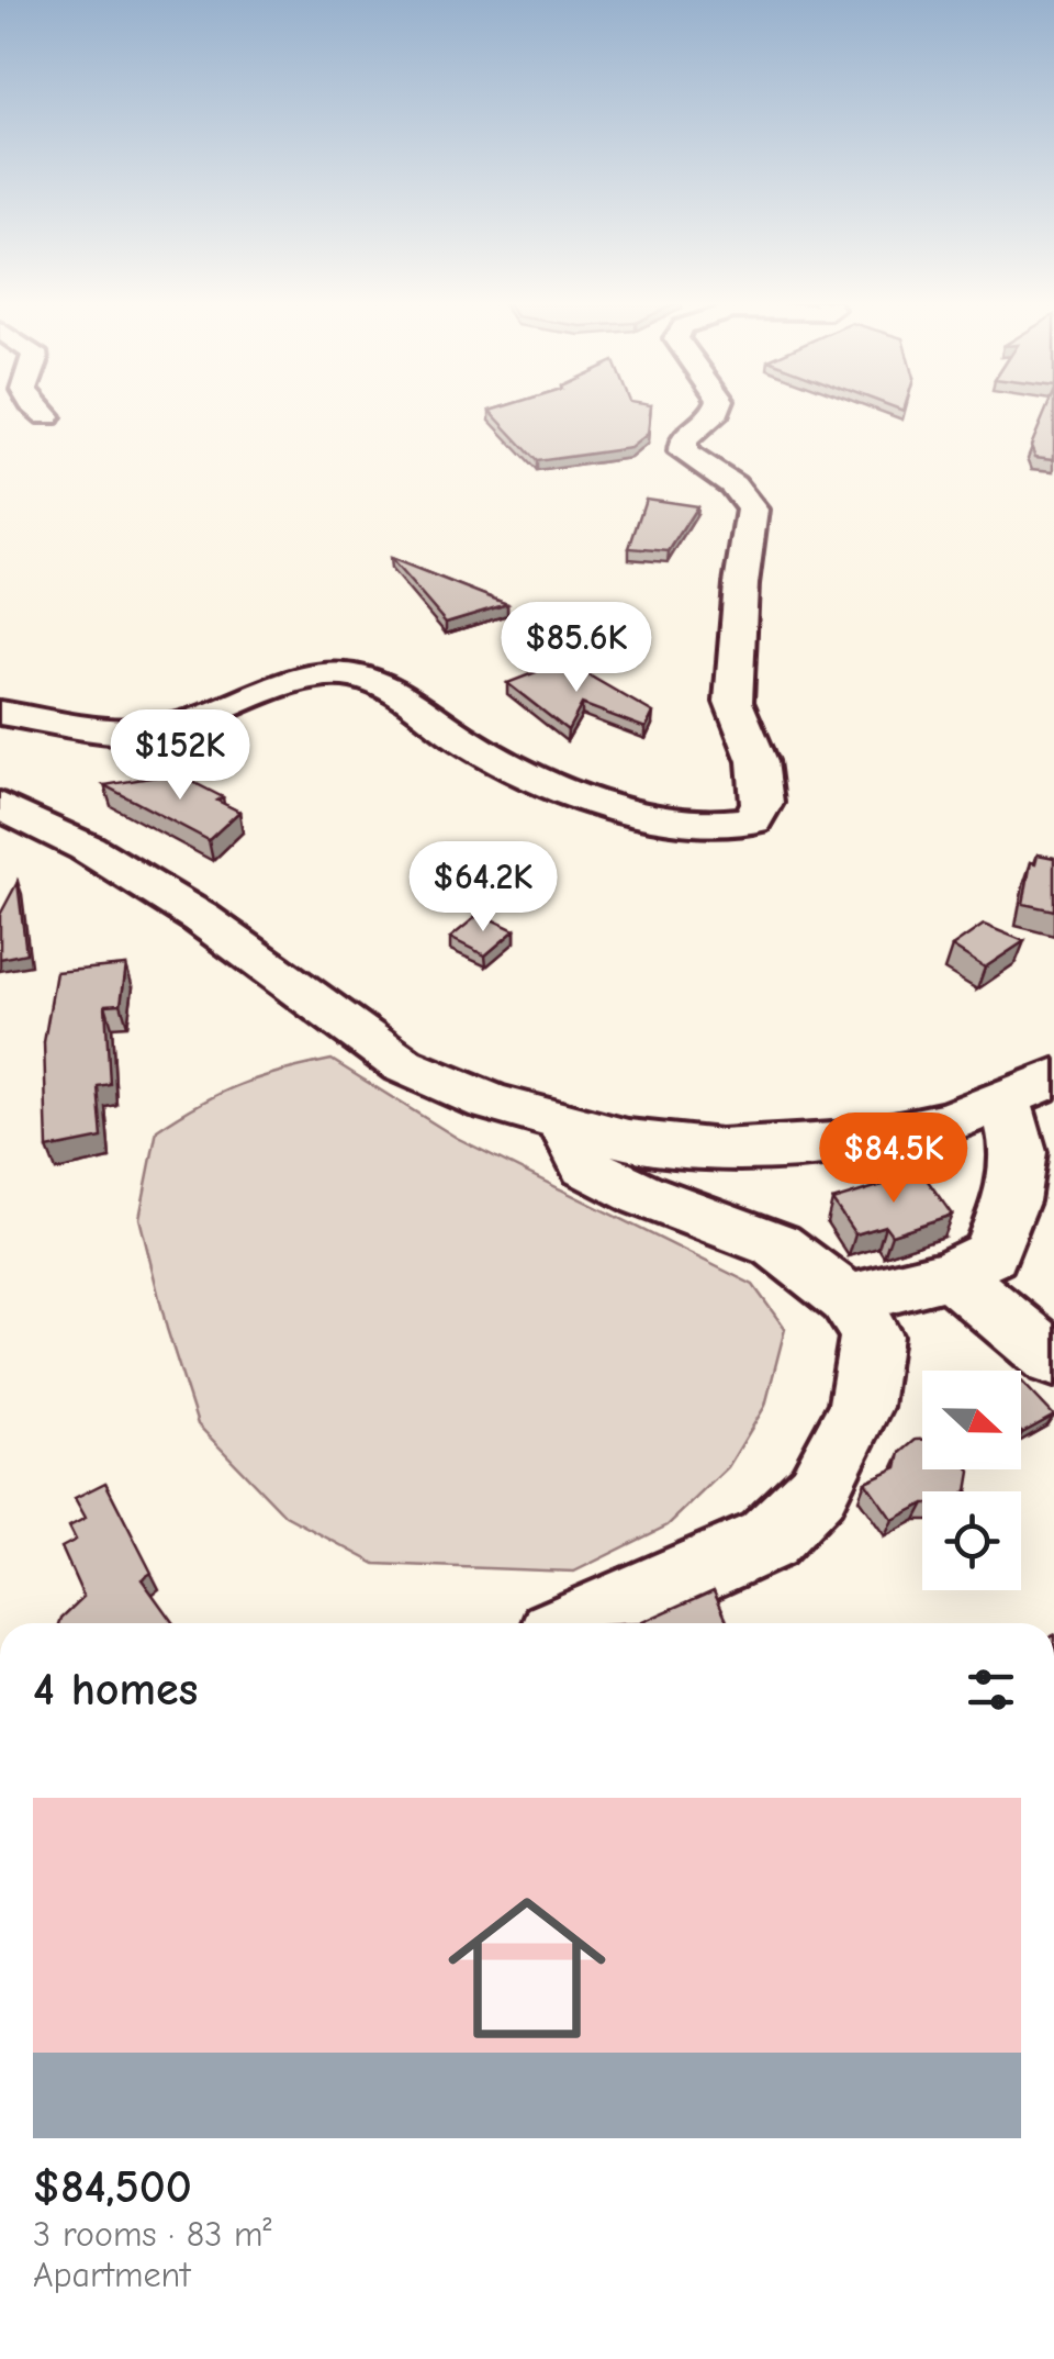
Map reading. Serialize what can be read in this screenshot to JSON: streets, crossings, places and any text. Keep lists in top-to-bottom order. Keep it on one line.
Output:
{"north":"right","page":{"price":["$85.6K","$152K","$64.2K","$84.5K"],"heading":"4 homes","list":[{"name":"$84,500","note":"3 rooms · 83 m² · Apartment"}]}}
